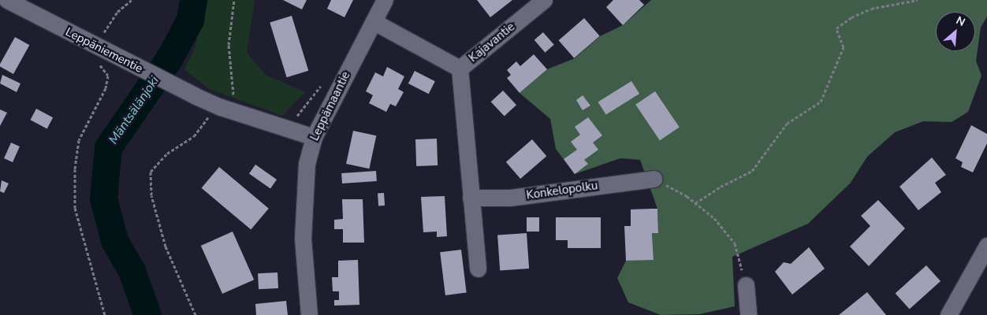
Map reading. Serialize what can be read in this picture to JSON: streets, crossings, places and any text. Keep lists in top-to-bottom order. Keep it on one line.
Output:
{"streets":{"street":["Kajavantie","Leppäniementie","Leppämaantie","Konkelopolku"]},"crossings":[["Kajavantie","Leppämaantie"],["Leppäniementie","Leppämaantie"]],"water":["Mäntsälänjoki"],"north":"top right"}
